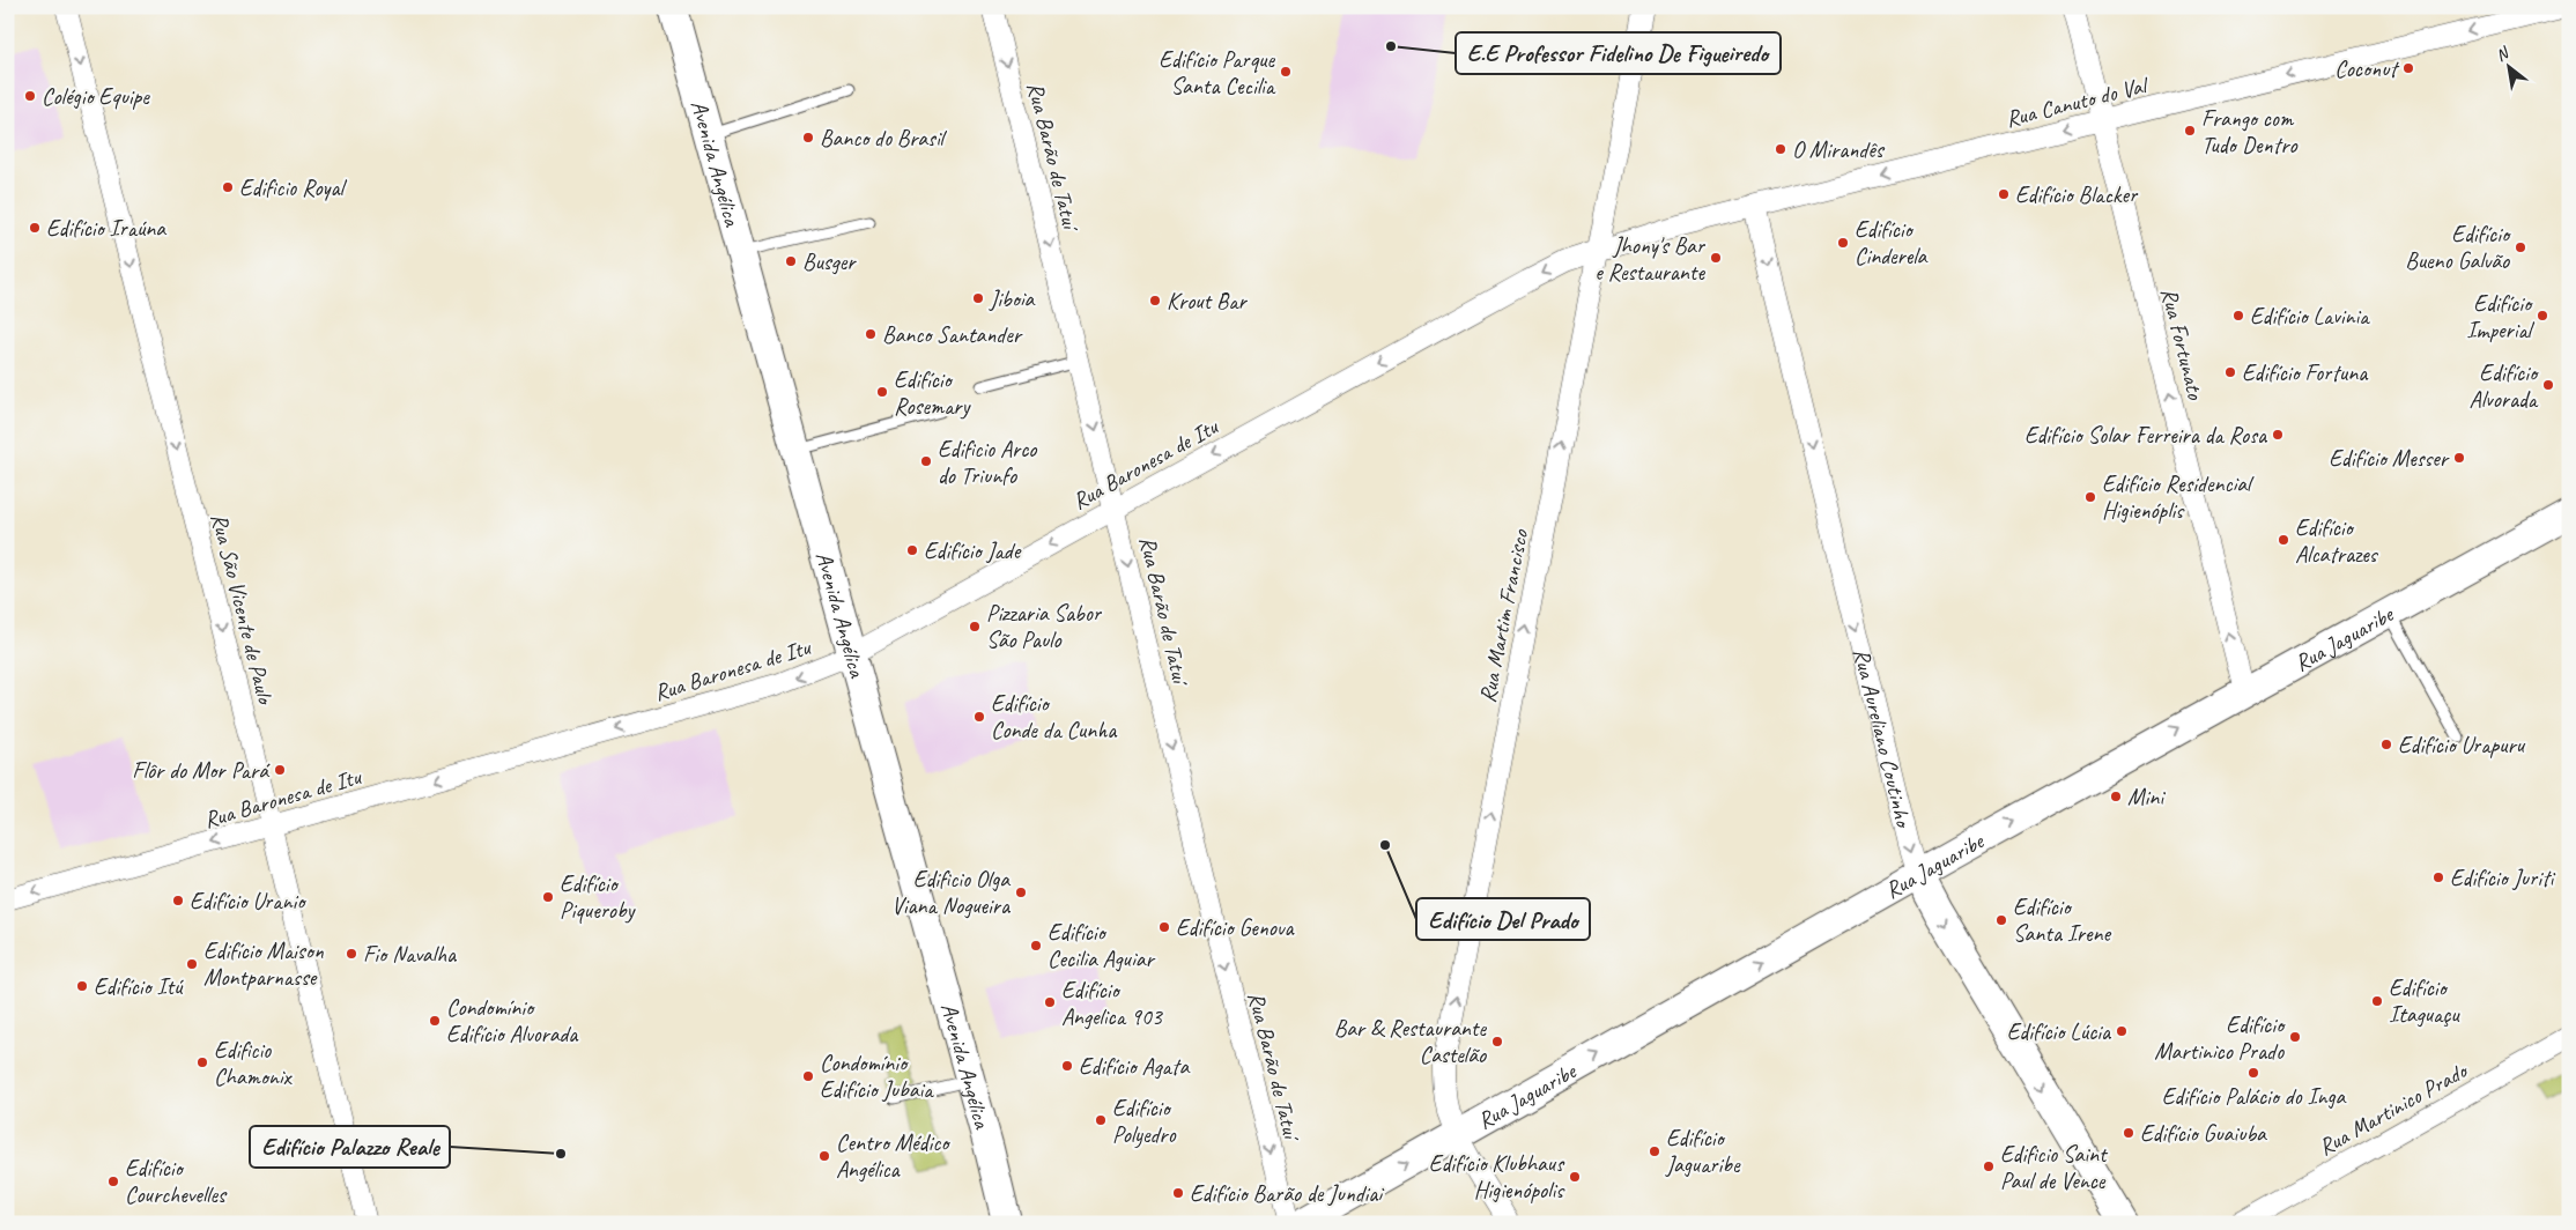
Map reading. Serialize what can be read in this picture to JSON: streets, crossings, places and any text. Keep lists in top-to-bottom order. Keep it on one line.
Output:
{"streets":{"street":["Rua Canuto do Val","Rua Barão de Tatuí","Avenida Angélica","Rua Fortunato","Rua Baronesa de Itu","Rua São Vicente de Paulo","Rua Martim Francisco","Rua Jaguaribe","Rua Aureliano Coutinho","Rua Martinico Prado"]},"crossings":[["Rua Canuto do Val","Rua Fortunato"],["Rua Canuto do Val","Rua Baronesa de Itu"],["Rua Canuto do Val","Rua Martim Francisco"],["Rua Canuto do Val","Rua Aureliano Coutinho"],["Rua Barão de Tatuí","Rua Baronesa de Itu"],["Avenida Angélica","Rua Baronesa de Itu"],["Rua Fortunato","Rua Jaguaribe"],["Rua Baronesa de Itu","Rua São Vicente de Paulo"],["Rua Baronesa de Itu","Rua Martim Francisco"],["Rua Martim Francisco","Rua Jaguaribe"],["Rua Jaguaribe","Rua Aureliano Coutinho"]],"one_way":["Rua Canuto do Val","Rua Barão de Tatuí","Rua Fortunato","Rua Baronesa de Itu","Rua São Vicente de Paulo","Rua Martim Francisco","Rua Jaguaribe","Rua Aureliano Coutinho"],"places":["E.E Professor Fidelino De Figueiredo","Coconut","Edifício Parque Santa Cecilia","Colégio Equipe","Frango com Tudo Dentro","Banco do Brasil","O Mirandês","Edificio Royal","Edifício Blacker","Edifício Iraúna","Edifício Cinderela","Edifício Bueno Galvão","Jhony's Bar e Restaurante","Busger","Jiboia","Krout Bar","Edifício Lavinia","Edifício Imperial","Banco Santander","Edifício Fortuna","Edifício Alvorada","Edifício Rosemary","Edifício Solar Ferreira da Rosa","Edifício Messer","Edificio Arco do Triunfo","Edifício Residencial Higienóplis","Edifício Alcatrazes","Edifício Jade","Pizzaria Sabor São Paulo","Edifício Conde da Cunha","Edifício Urapuru","Flôr do Mor Pará","Mini","Edifício Del Prado","Edifício Juriti","Edificio Olga Viana Nogueira","Edifício Piqueroby","Edifício Uranio","Edifício Santa Irene","Edifício Genova","Edifício Cecilia Aguiar","Fio Navalha","Edifício Maison Montparnasse","Edifício Itú","Edifício Itaguaçu","Edifício Angelica 903","Condomínio Edifício Alvorada","Edifício Lúcia","Edifício Martinico Prado","Bar & Restaurante Castelão","Edificio Chamonix","Edifício Agata","Edifício Palácio do Inga","Condomínio Edifício Jubaia","Edifício Polyedro","Edifício Guaiuba","Edifício Jaguaribe","Edifício Palazzo Reale","Centro Médico Angélica","Edificio Saint Paul de Vence","Edifício Klubhaus Higienópolis","Edifício Courchevelles","Edifício Barão de Jundiai"],"north":"top left"}
